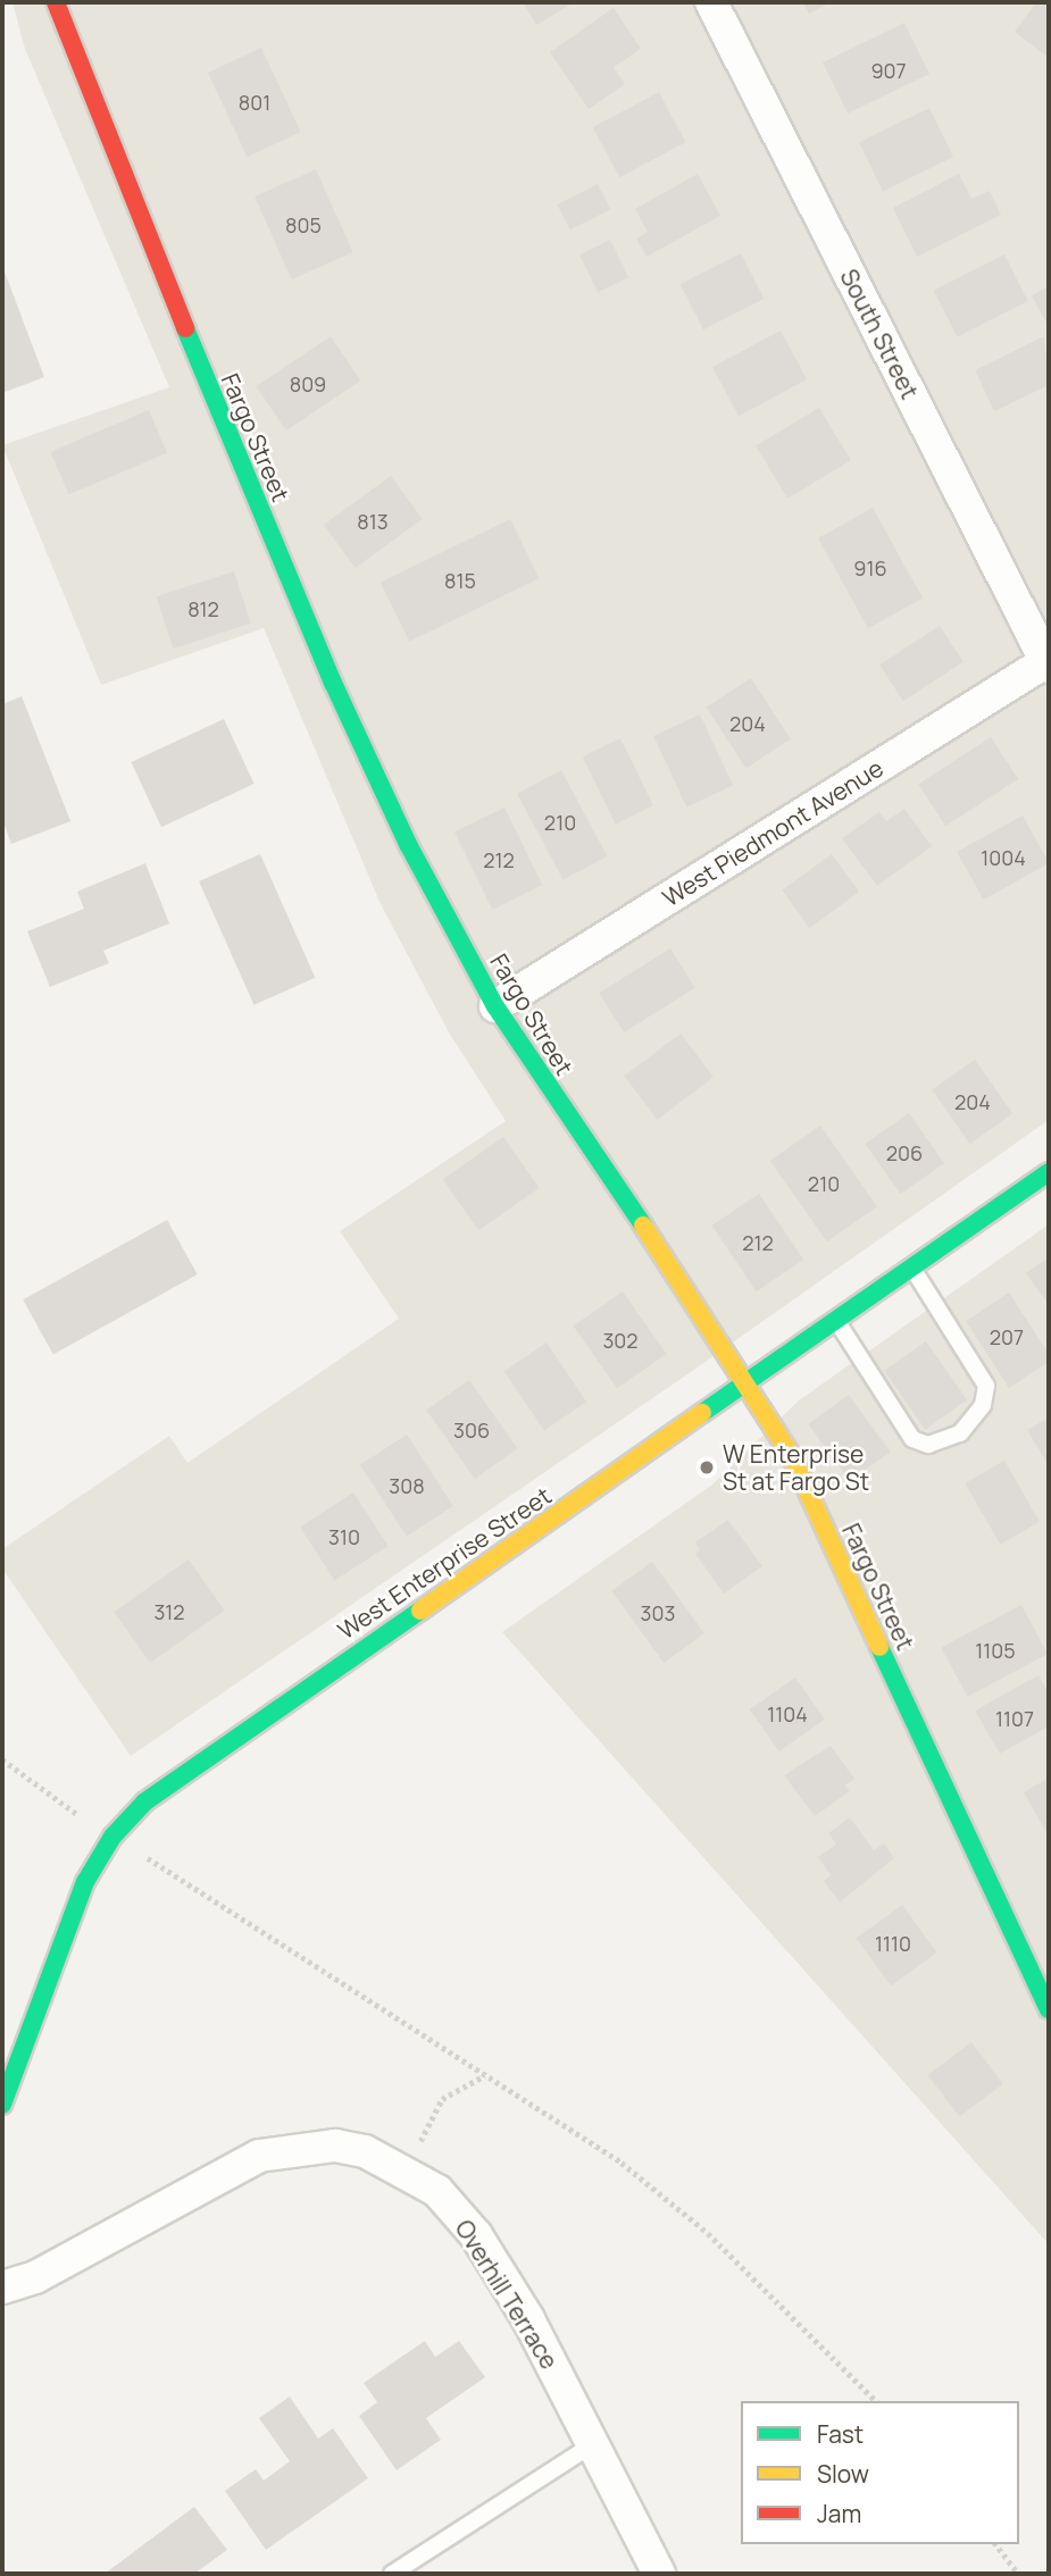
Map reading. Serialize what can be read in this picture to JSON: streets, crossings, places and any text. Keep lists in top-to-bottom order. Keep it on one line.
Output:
{"streets":{"street":["South Street","Fargo Street","West Piedmont Avenue","West Enterprise Street","Overhill Terrace"]},"crossings":[["South Street","West Piedmont Avenue"],["Fargo Street","West Piedmont Avenue"],["Fargo Street","West Enterprise Street"]],"places":["W Enterprise St at Fargo St"],"house_numbers":["907","801","805","809","813","916","815","812","204","210","1004","212","204","206","210","212","207","302","306","308","310","312","303","1105","1104","1107","1110"],"legend":["Fast","Slow","Jam"]}
